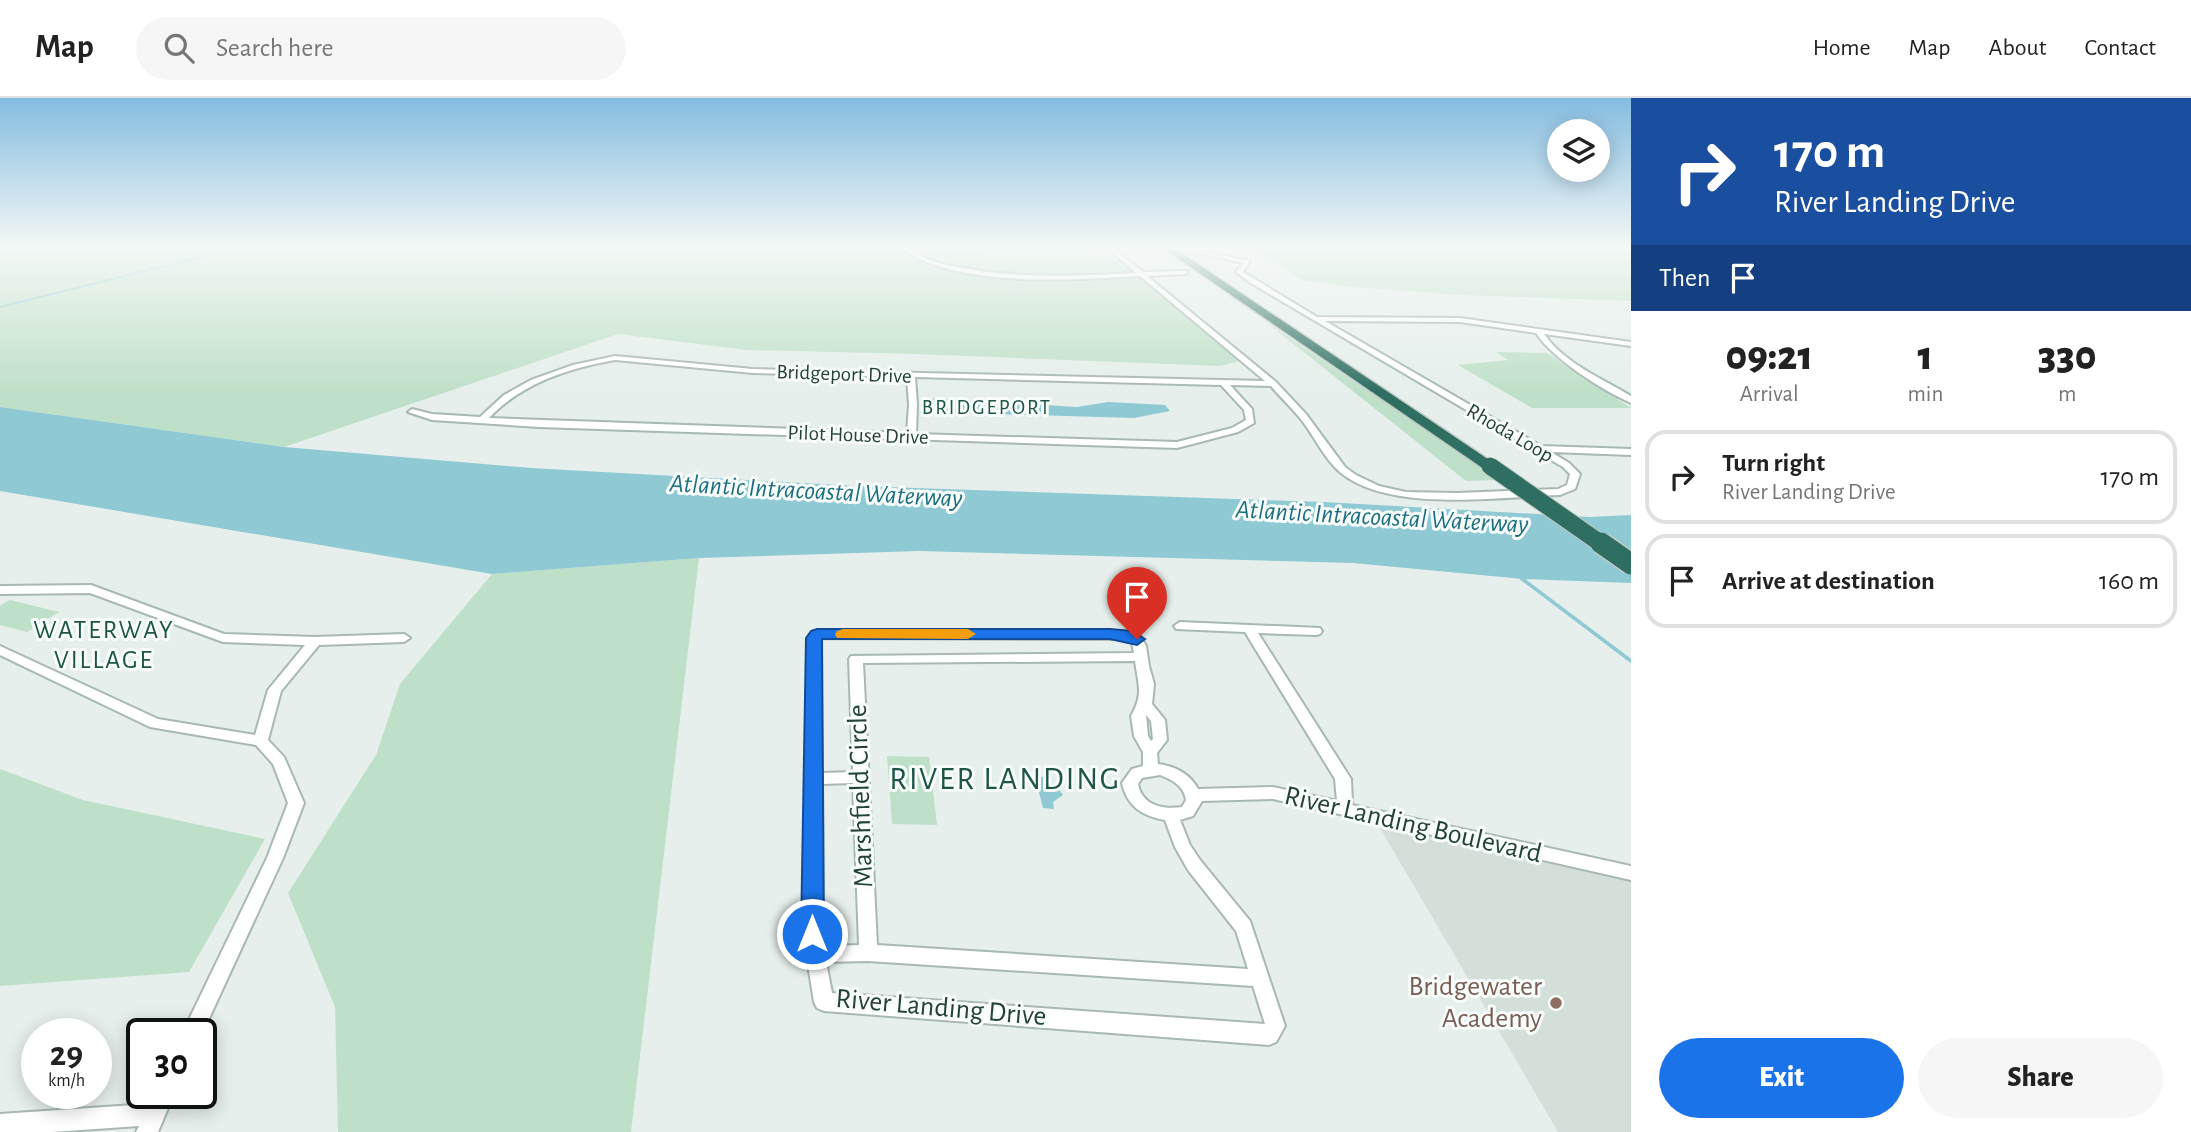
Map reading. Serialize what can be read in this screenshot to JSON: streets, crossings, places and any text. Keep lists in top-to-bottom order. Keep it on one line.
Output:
{"streets":{"street":["Bridgeport Drive","Rhoda Loop","Pilot House Drive","Marshfield Circle","River Landing Boulevard","River Landing Drive"]},"crossings":[["Bridgeport Drive","Rhoda Loop"],["Bridgeport Drive","Pilot House Drive"],["Marshfield Circle","River Landing Drive"],["River Landing Boulevard","River Landing Drive"]],"districts":["BRIDGEPORT","WATERWAY VILLAGE","RIVER LANDING"],"water":["Atlantic Intracoastal Waterway"],"places":["Bridgewater Academy"],"page":{"header":"Map","search":"Search here","nav":["Home","Map","About","Contact"],"turn":["170 m","River Landing Drive"],"then":"Then","eta":["09:21","Arrival","1","min","330","m"],"list":[{"name":"Turn right","note":"River Landing Drive","value":"170 m"},{"name":"Arrive at destination","value":"160 m"}],"speed":"29 km/h","limit":"30","buttons":["Exit","Share"]}}
